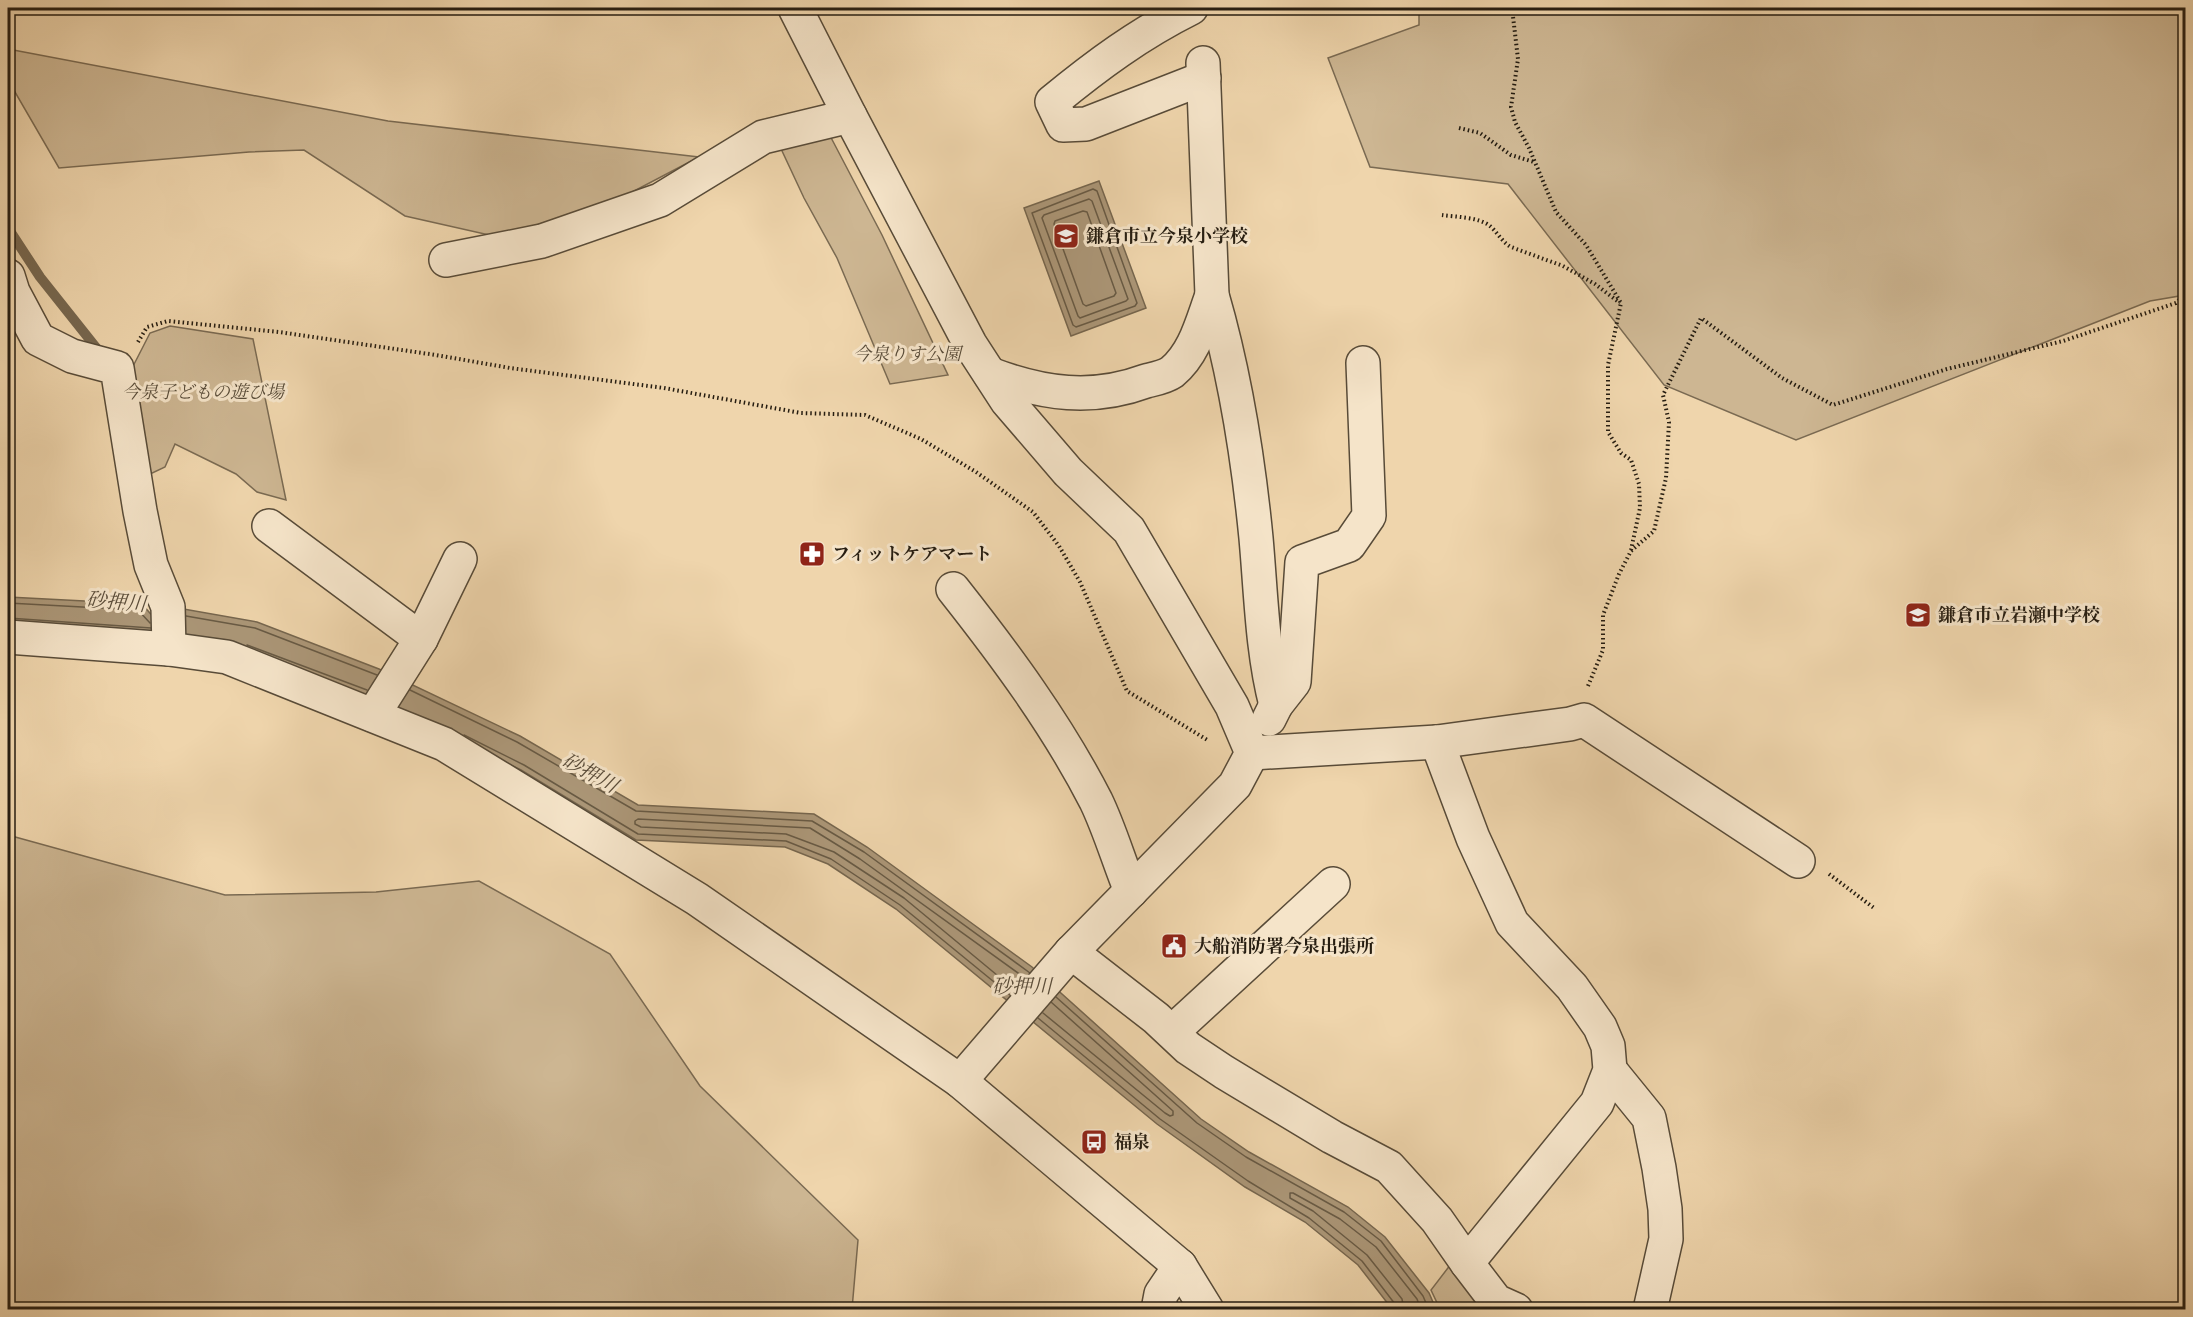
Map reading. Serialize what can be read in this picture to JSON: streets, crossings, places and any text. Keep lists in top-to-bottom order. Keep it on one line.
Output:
{"water":["砂押川"],"parks":["今泉りす公園","今泉子どもの遊び場"],"places":{"school or university":["鎌倉市立今泉小学校","鎌倉市立岩瀬中学校"],"pharmacy":["フィットケアマート"],"public building":["大船消防署今泉出張所"],"bus stop":["福泉"]}}
